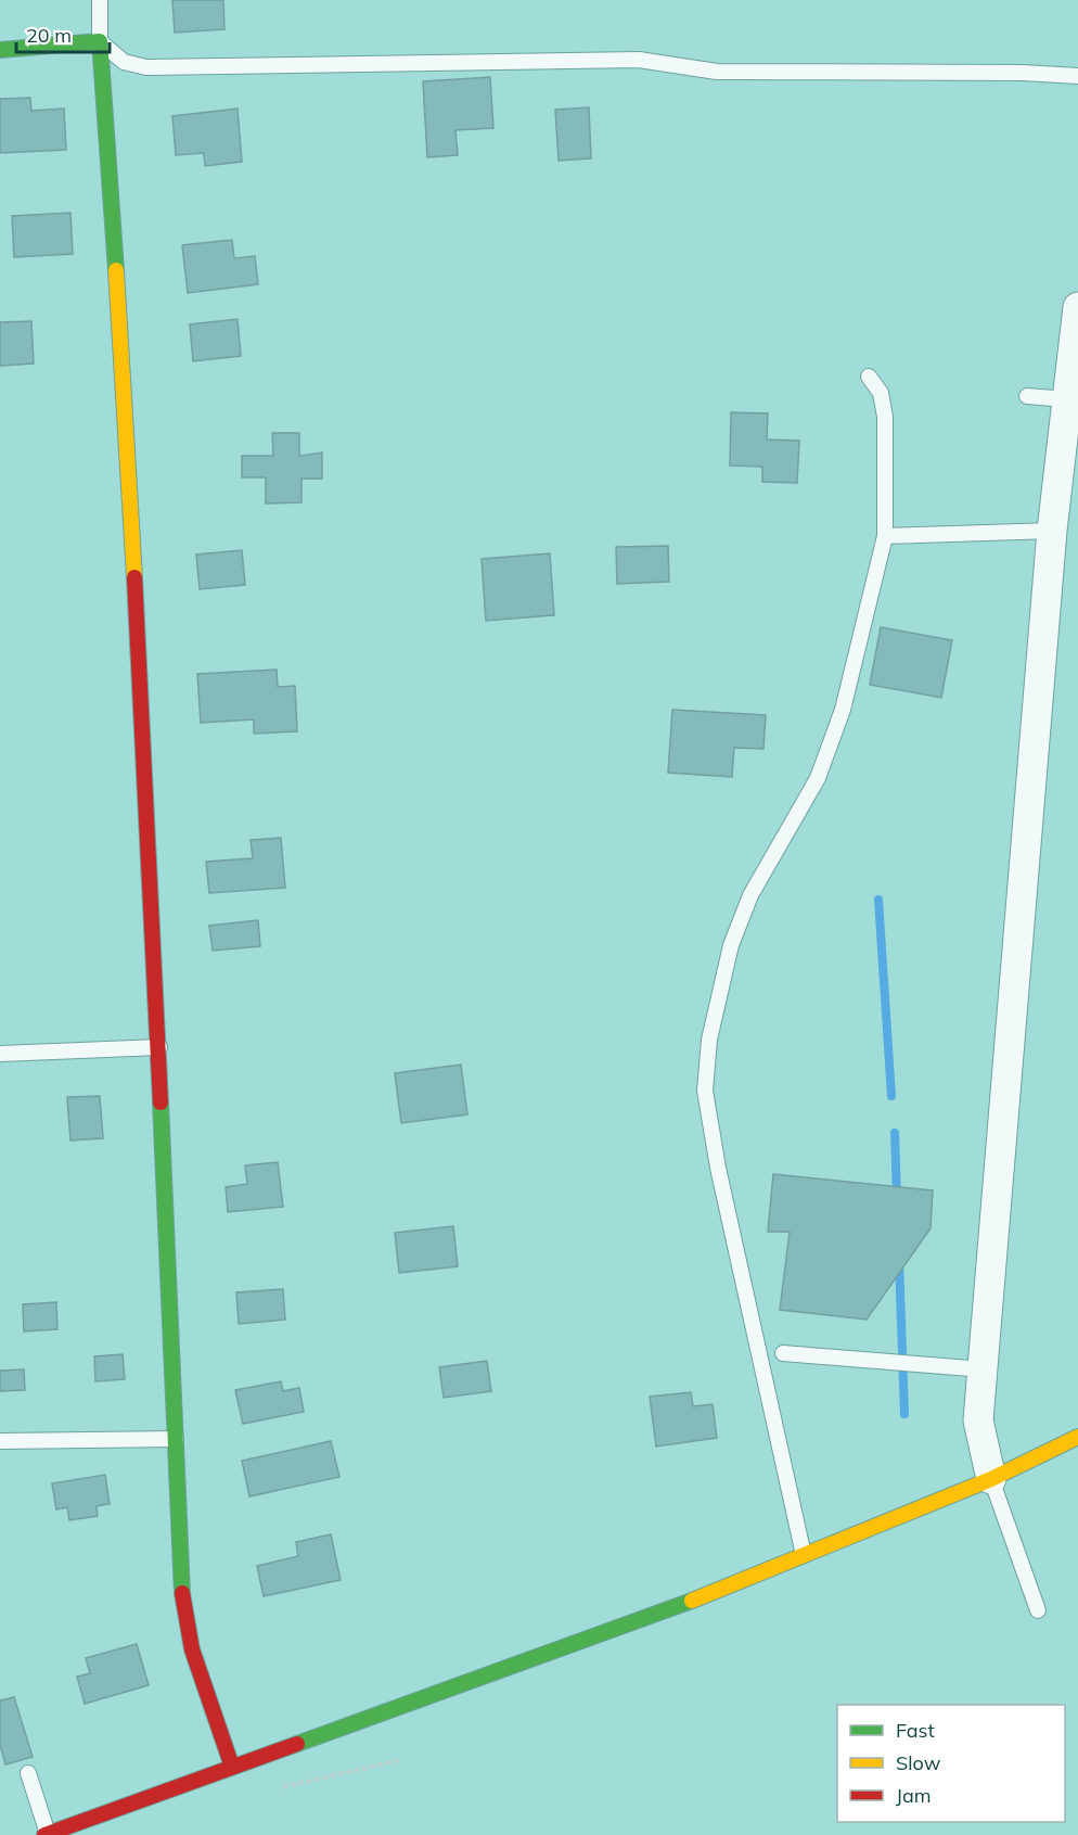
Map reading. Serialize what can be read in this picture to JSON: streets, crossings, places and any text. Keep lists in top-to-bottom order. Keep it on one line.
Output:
{"legend":["Fast","Slow","Jam"],"scale_bar":"20 m"}
